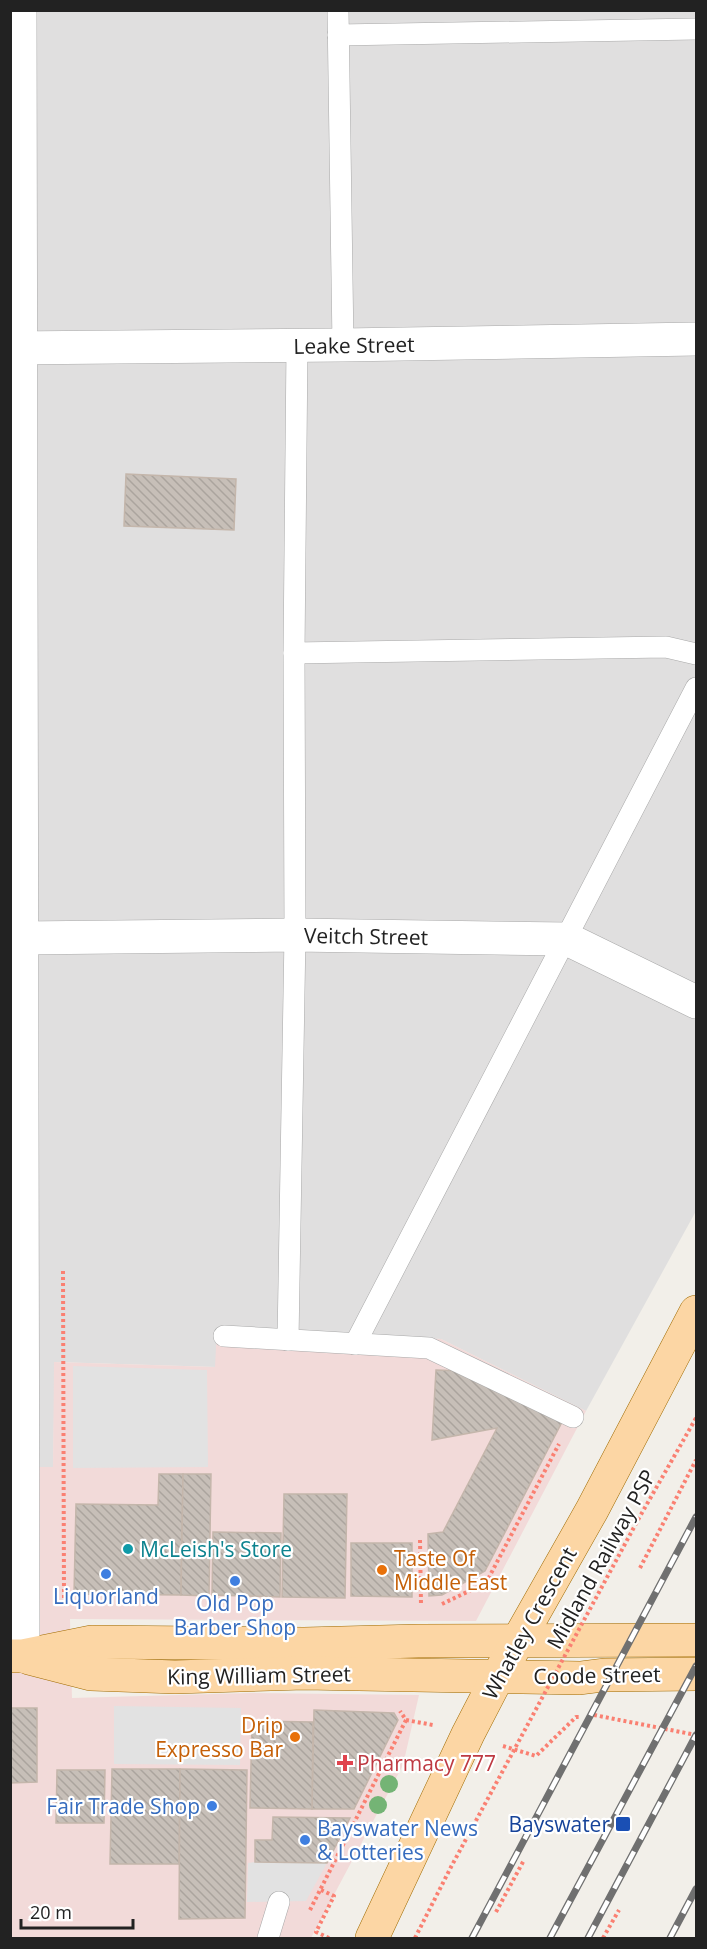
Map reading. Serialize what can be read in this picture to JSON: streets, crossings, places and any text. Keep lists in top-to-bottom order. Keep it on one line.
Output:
{"streets":{"main road":["Whatley Crescent","King William Street","Coode Street"],"street":["Leake Street","Veitch Street"],"path":["Midland Railway PSP"]},"crossings":[["Whatley Crescent","King William Street"],["Whatley Crescent","Coode Street"],["King William Street","Coode Street"]],"places":{"other":["McLeish's Store","Taste Of Middle East","Liquorland","Old Pop Barber Shop","Drip Expresso Bar","Fair Trade Shop","Bayswater News & Lotteries"],"health":["Pharmacy 777"],"transit":["Bayswater"]},"scale_bar":"20 m"}
